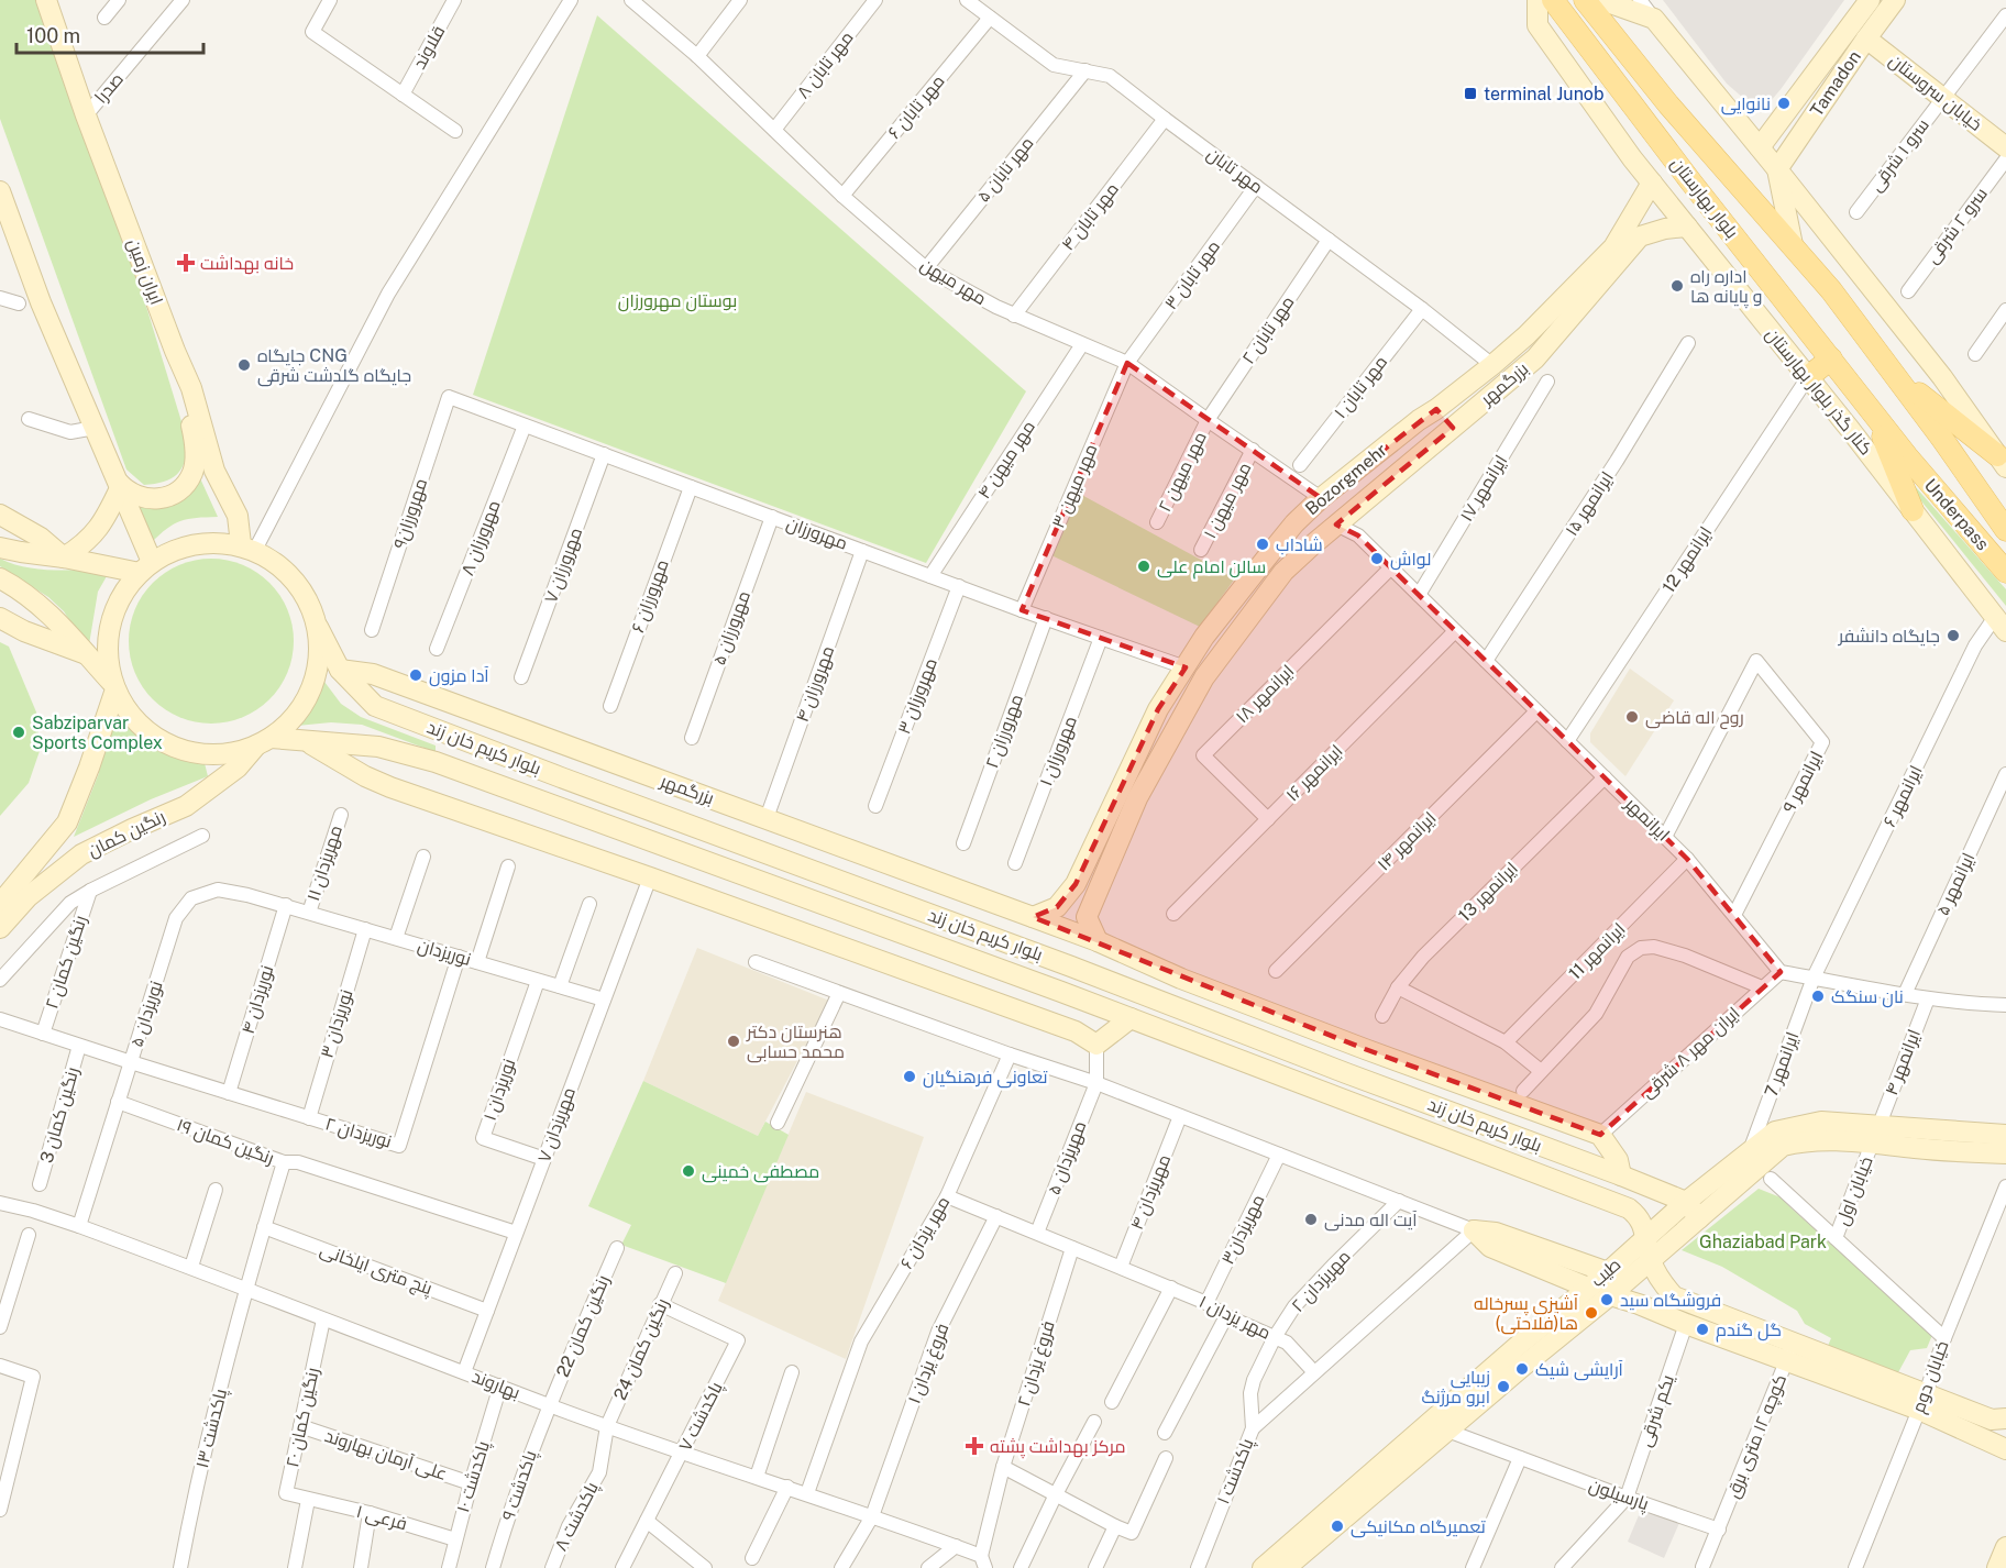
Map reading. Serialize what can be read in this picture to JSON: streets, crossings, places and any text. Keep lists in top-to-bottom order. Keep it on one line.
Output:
{"streets":{"main road":["Tamadon","خیابان سروستان","بلوار بهارستان","ایران زمین","بزرگمهر","کنار گذر بلوار بهارستان","Bozorgmehr","Underpass","بلوار کریم خان زند","رنگین کمان","طیب"],"street":["قلاوند","مهر تابان ۸","صدرا","مهر تابان ۶","سرو ۱ شرقی","مهر تابان ۵","مهر تابان","مهر تابان ۴","سرو ۲ شرقی","مهر تابان ۳","مهر میهن","مهر تابان ۲","مهر تابان ۱","مهر میهن ۴","مهر میهن ۲","مهر میهن ۳","ایرانمهر ۱۷","مهر میهن ۱","ایرانمهر ۱۵","مهرورزان۹","مهرورزان","مهرورزان ۸","ایرانمهر 12","مهرورزان ۷","مهرورزان ۶","مهرورزان ۵","مهرورزان ۴","ایرانمهر ۱۸","مهرورزان ۳","مهرورزان ۲","مهرورزان ۱","ایرانمهر ۱۶","ایرانمهر ۹","ایرانمهر ۶","ایرانمهر","ایرانمهر ۱۴","مهریزدان ۱۱","ایرانمهر ۵","ایرانمهر 13","ایرانمهر 11","نوریزدان","رنگین کمان ۲","نوریزدان ۴","نوریزدان ۵","نوریزدان ۳","ایران مهر ٨ شرقی","ایرانمهر ۴","ایرانمهر 7","نوریزدان ۱","رنگین کمان 3","مهریزدان ۷","نوریزدان ۲","رنگین کمان ۱۹","مهریزدان ۵","خیابان اول","مهریزدان ۴","مهریزدان۳","مهر یزدان ۶","پنج متری ایلخانی","مهریزدان ۲","مهر یزدان ۱","رنگین کمان 22","رنگین کمان 24","فروغ یزدان ۱","فروغ یزدان ۲","خیابان دوم","بهاروند","یکم شرقی","پاکدشت ۷","رنگین کمان ۲۰","پاکدشت ۱۳","کوچه ۱۲ متری برق","علی آرمان بهاروند","پاکدشت ۱","پاکدشت ۱۰","پاکدشت ۹","پارسیلون","پاکدشت ۸","فرعی ۱"]},"crossings":[["مهر تابان ۸","مهر میهن"],["Tamadon","خیابان سروستان"],["صدرا","ایران زمین"],["خیابان سروستان","سرو ۱ شرقی"],["مهر تابان ۶","مهر تابان"],["مهر تابان ۶","مهر میهن"],["مهر تابان ۵","مهر تابان"],["مهر تابان ۵","مهر میهن"],["مهر تابان","مهر تابان ۴"],["مهر تابان","مهر تابان ۳"],["مهر تابان","مهر تابان ۲"],["مهر تابان","مهر تابان ۱"],["مهر تابان","Bozorgmehr"],["بلوار بهارستان","Underpass"],["مهر تابان ۴","مهر میهن"],["ایران زمین","بلوار کریم خان زند"],["ایران زمین","رنگین کمان"],["مهر تابان ۳","مهر میهن"],["مهر تابان ۳","مهر میهن ۳"],["مهر میهن","مهر تابان ۲"],["مهر میهن","مهر میهن ۴"],["مهر میهن","مهر میهن ۲"],["مهر میهن","Bozorgmehr"],["مهر میهن","مهر میهن ۳"],["مهر میهن","مهر میهن ۱"],["مهر تابان ۲","مهر میهن ۲"],["بزرگمهر","کنار گذر بلوار بهارستان"],["بزرگمهر","Bozorgmehr"],["بزرگمهر","مهرورزان ۴"],["بزرگمهر","بلوار کریم خان زند"],["بزرگمهر","ایرانمهر"],["بزرگمهر","ایران مهر ٨ شرقی"],["کنار گذر بلوار بهارستان","Bozorgmehr"],["کنار گذر بلوار بهارستان","ایرانمهر 12"],["کنار گذر بلوار بهارستان","ایرانمهر ۶"],["مهر میهن ۴","مهرورزان"],["Bozorgmehr","مهرورزان"],["Bozorgmehr","ایرانمهر"],["مهر میهن ۳","مهرورزان"],["ایرانمهر ۱۷","ایرانمهر"],["ایرانمهر ۱۵","ایرانمهر"],["مهرورزان۹","مهرورزان"],["مهرورزان","مهرورزان ۸"],["مهرورزان","مهرورزان ۷"],["مهرورزان","مهرورزان ۶"],["مهرورزان","مهرورزان ۵"],["مهرورزان","مهرورزان ۴"],["مهرورزان","مهرورزان ۳"],["مهرورزان","مهرورزان ۲"],["مهرورزان","مهرورزان ۱"],["ایرانمهر 12","ایرانمهر"],["ایرانمهر ۱۸","ایرانمهر ۱۶"],["ایرانمهر ۱۸","ایرانمهر"],["بلوار کریم خان زند","رنگین کمان"],["بلوار کریم خان زند","طیب"],["ایرانمهر ۱۶","ایرانمهر"],["ایرانمهر ۹","ایرانمهر"],["ایرانمهر ۶","ایرانمهر 7"],["ایرانمهر","ایرانمهر ۱۴"],["ایرانمهر","ایرانمهر 13"],["ایرانمهر","ایرانمهر 11"],["ایرانمهر","ایران مهر ٨ شرقی"],["مهریزدان ۱۱","نوریزدان"],["نوریزدان","نوریزدان ۴"],["نوریزدان","نوریزدان ۵"],["نوریزدان","نوریزدان ۳"],["نوریزدان","نوریزدان ۱"],["نوریزدان","مهریزدان ۷"],["نوریزدان","نوریزدان ۲"],["رنگین کمان ۲","نوریزدان ۲"],["نوریزدان ۴","نوریزدان ۵"],["نوریزدان ۴","نوریزدان ۲"],["نوریزدان ۵","نوریزدان ۲"],["نوریزدان ۵","رنگین کمان ۱۹"],["نوریزدان ۵","بهاروند"],["نوریزدان ۳","نوریزدان ۲"],["ایرانمهر ۴","خیابان اول"],["ایرانمهر ۴","طیب"],["ایرانمهر 7","طیب"],["نوریزدان ۱","مهریزدان ۷"],["رنگین کمان 3","نوریزدان ۲"],["مهریزدان ۷","پنج متری ایلخانی"],["مهریزدان ۷","بهاروند"],["رنگین کمان ۱۹","پنج متری ایلخانی"],["رنگین کمان ۱۹","بهاروند"],["رنگین کمان ۱۹","پاکدشت ۱۳"],["مهریزدان ۵","مهر یزدان ۱"],["خیابان اول","طیب"],["مهریزدان ۴","مهر یزدان ۱"],["مهریزدان۳","مهر یزدان ۱"],["مهر یزدان ۶","مهر یزدان ۱"],["مهر یزدان ۶","بهاروند"],["طیب","پارسیلون"],["مهریزدان ۲","مهر یزدان ۱"],["مهریزدان ۲","پاکدشت ۱"],["مهر یزدان ۱","فروغ یزدان ۱"],["مهر یزدان ۱","فروغ یزدان ۲"],["مهر یزدان ۱","پاکدشت ۱"],["رنگین کمان 22","بهاروند"],["رنگین کمان 22","پاکدشت ۹"],["رنگین کمان 24","بهاروند"],["رنگین کمان 24","پاکدشت ۷"],["رنگین کمان 24","پاکدشت ۸"],["فروغ یزدان ۱","بهاروند"],["فروغ یزدان ۲","بهاروند"],["بهاروند","پاکدشت ۷"],["بهاروند","رنگین کمان ۲۰"],["بهاروند","پاکدشت ۱۳"],["بهاروند","پاکدشت ۱۰"],["بهاروند","پاکدشت ۹"],["بهاروند","پاکدشت ۸"],["یکم شرقی","پارسیلون"],["رنگین کمان ۲۰","علی آرمان بهاروند"],["رنگین کمان ۲۰","فرعی ۱"],["کوچه ۱۲ متری برق","پارسیلون"],["علی آرمان بهاروند","پاکدشت ۱۰"],["پاکدشت ۱۰","فرعی ۱"]],"parks":["بوستان مهرورزان","Ghaziabad Park"],"places":{"transit":["terminal Junob"],"other":["نانوایی","اداره راه و پایانه ها","جایگاه CNG جایگاه گلدشت شرقی","شاداب","لواش","سالن امام علی","جایگاه دانشفر","آدا مزون","روح اله قاضی","Sabziparvar Sports Complex","نان سنگک","هنرستان دکتر محمد حسابی","تعاونی فرهنگیان","مصطفی خمینی","آیت اله مدنی","فروشگاه سید","آشپزی پسرخاله ها(فلاحتی)","گل گندم","آرایشی شیک","زیبایی ابرو مرژنگ","تعمیرگاه مکانیکی"],"health":["خانه بهداشت","مرکز بهداشت پشته"]},"scale_bar":"100 m"}
